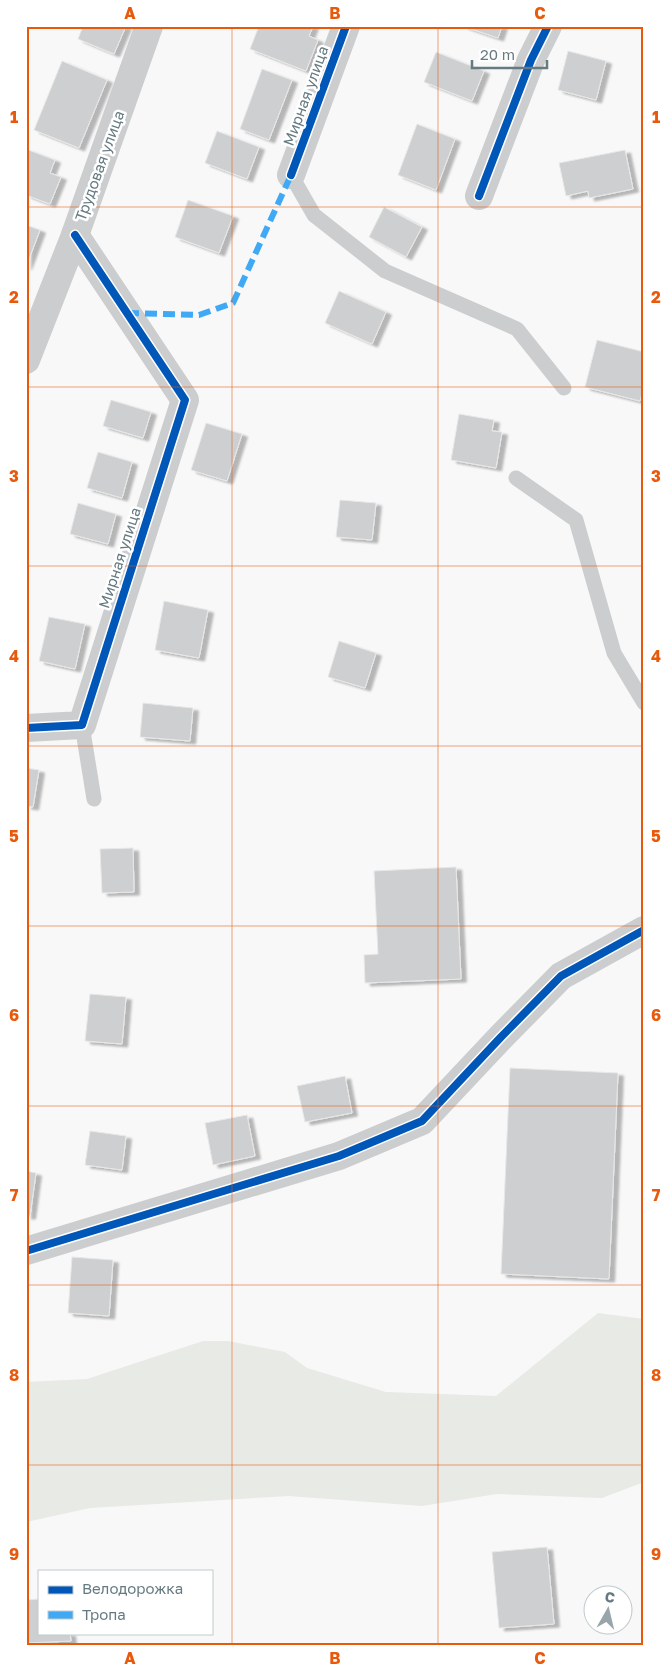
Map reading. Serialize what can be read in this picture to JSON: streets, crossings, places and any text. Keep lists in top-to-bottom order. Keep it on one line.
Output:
{"streets":{"street":["Мирная улица","Трудовая улица"]},"crossings":[["Мирная улица","Трудовая улица"]],"legend":["Велодорожка","Тропа"],"scale_bar":"20 m","north":"top","grid":{"columns":["A","B","C"],"rows":["1","2","3","4","5","6","7","8","9"]}}
